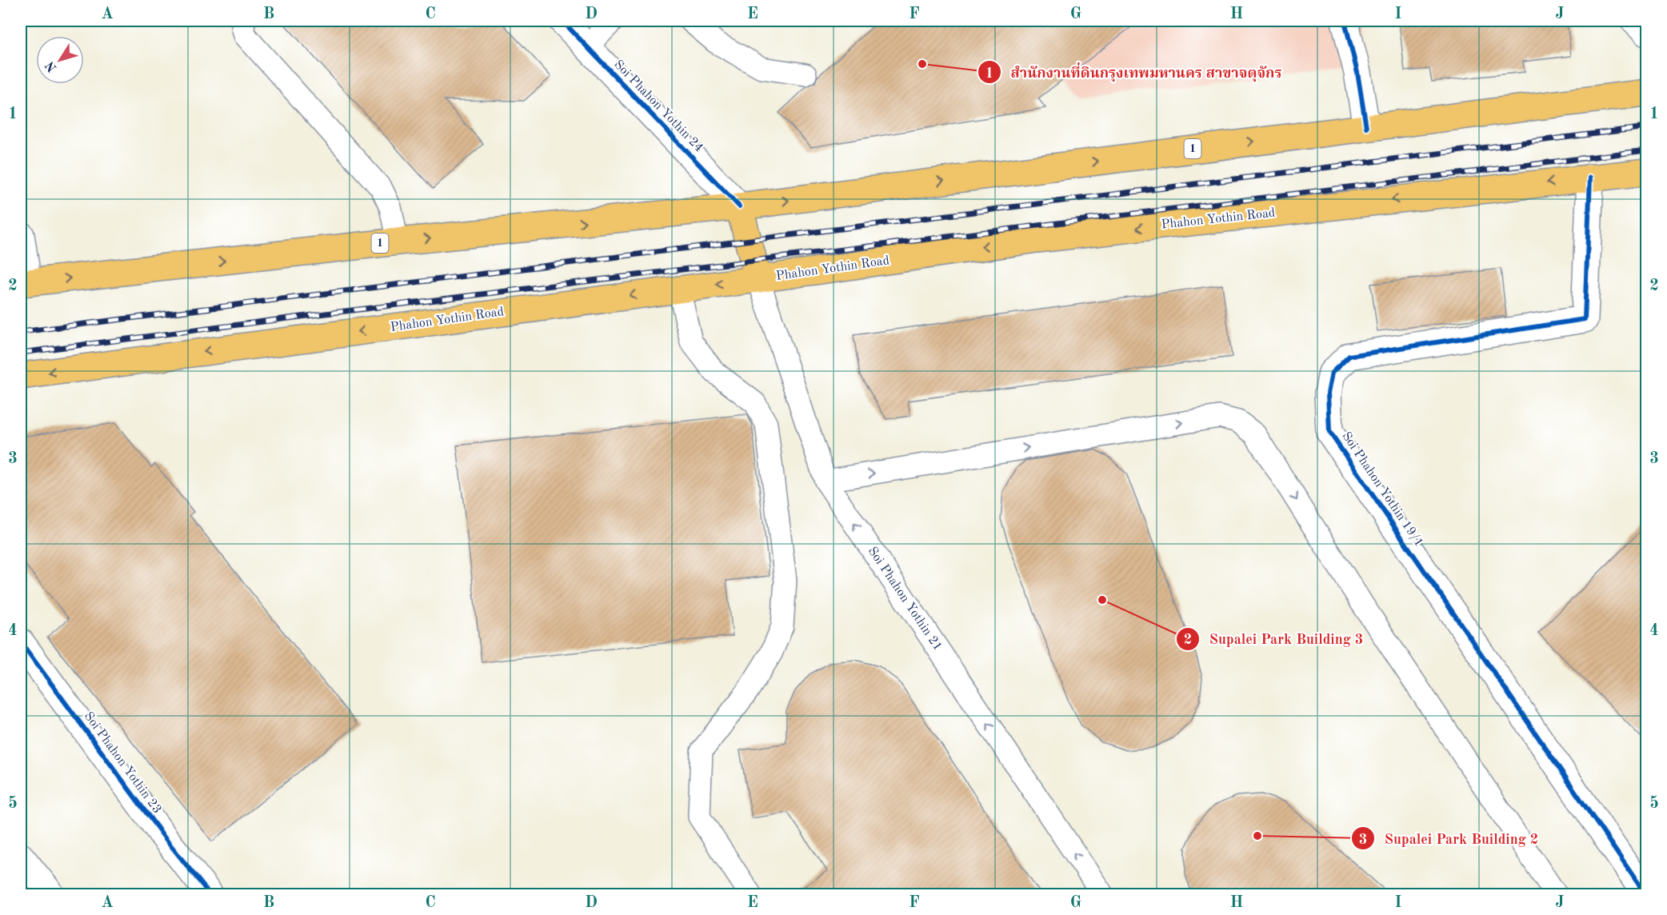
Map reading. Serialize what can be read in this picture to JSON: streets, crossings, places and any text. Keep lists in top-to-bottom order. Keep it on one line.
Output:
{"streets":{"main road":["1","Phahon Yothin Road"],"street":["Soi Phahon Yothin 24","Soi Phahon Yothin 19/1","Soi Phahon Yothin 23"],"lane":["Soi Phahon Yothin 21"]},"crossings":[["Soi Phahon Yothin 24","1"],["Phahon Yothin Road","Soi Phahon Yothin 19/1"],["Phahon Yothin Road","Soi Phahon Yothin 21"]],"one_way":["Soi Phahon Yothin 21"],"places":["สำนักงานที่ดินกรุงเทพมหานคร สาขาจตุจักร","Supalei Park Building 3","Supalei Park Building 2"],"north":"bottom left","grid":{"columns":["A","B","C","D","E","F","G","H","I","J"],"rows":["1","2","3","4","5"]}}
